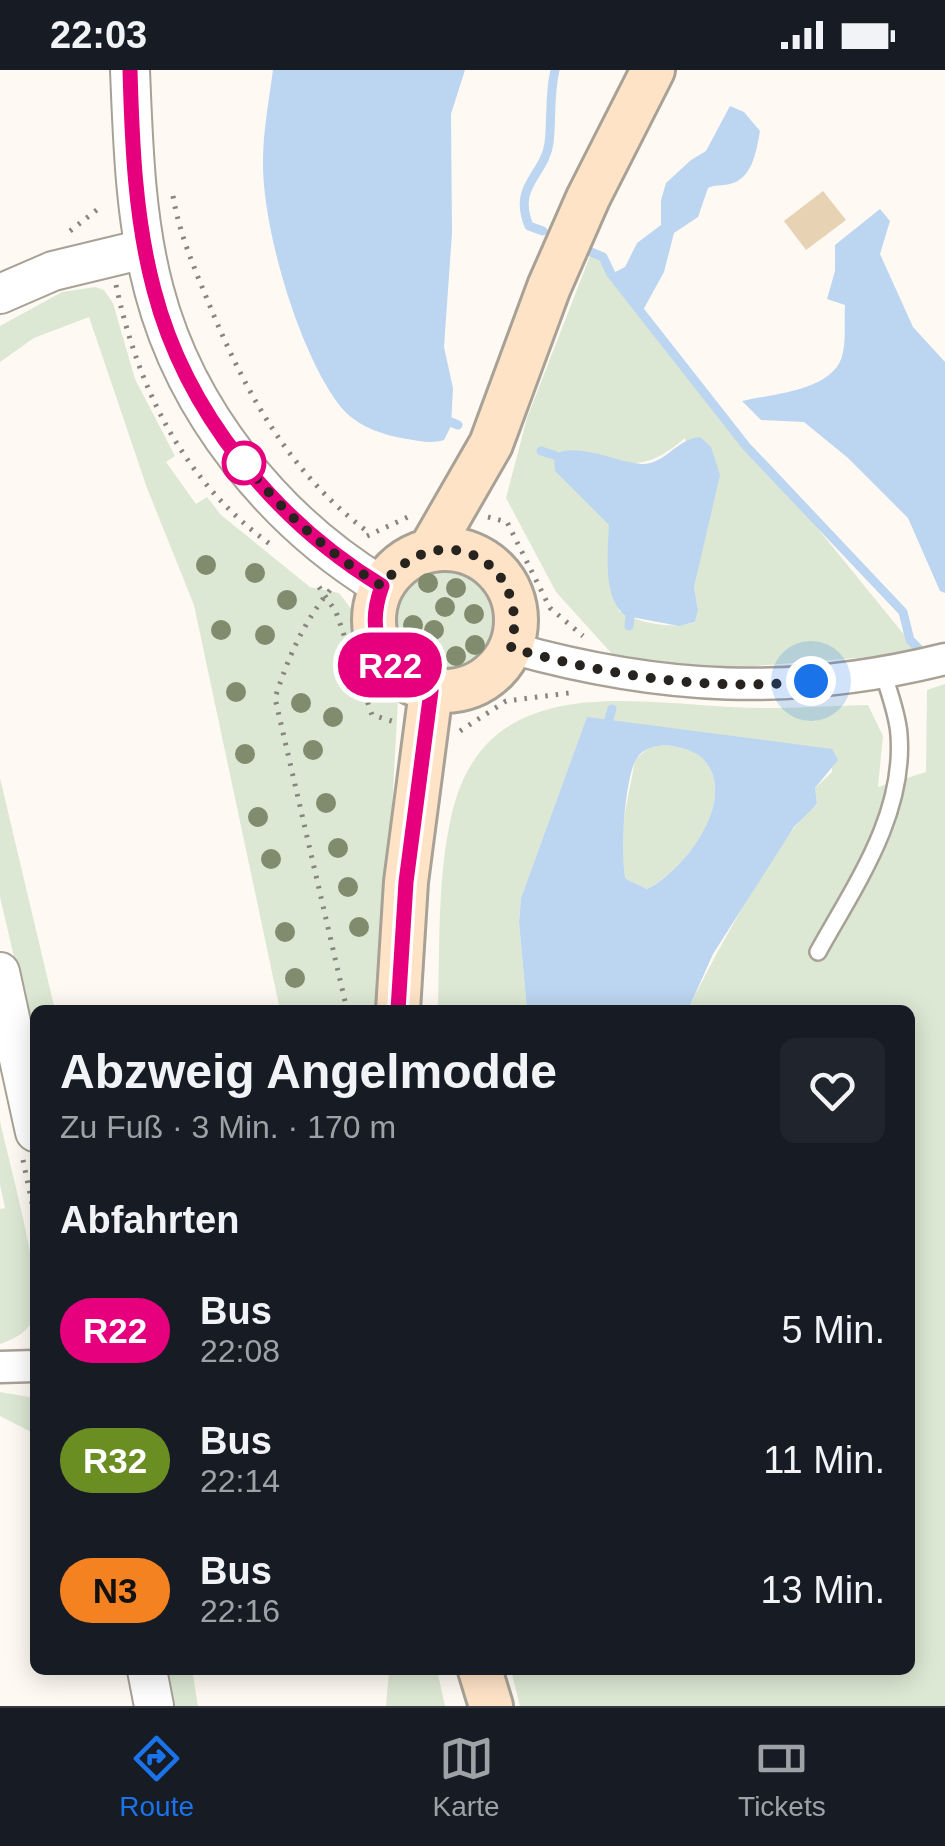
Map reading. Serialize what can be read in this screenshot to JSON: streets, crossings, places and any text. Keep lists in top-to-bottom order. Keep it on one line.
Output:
{"lines":["bus line R22"],"page":{"status":"22:03","on_map":"R22","heading":[["Abzweig Angelmodde","Zu Fuß · 3 Min. · 170 m"],"Abfahrten"],"list":[{"mark":"R22","name":"Bus","note":"22:08","value":"5 Min."},{"mark":"R32","name":"Bus","note":"22:14","value":"11 Min."},{"mark":"N3","name":"Bus","note":"22:16","value":"13 Min."}],"tabs":["Route","Karte","Tickets"]}}
